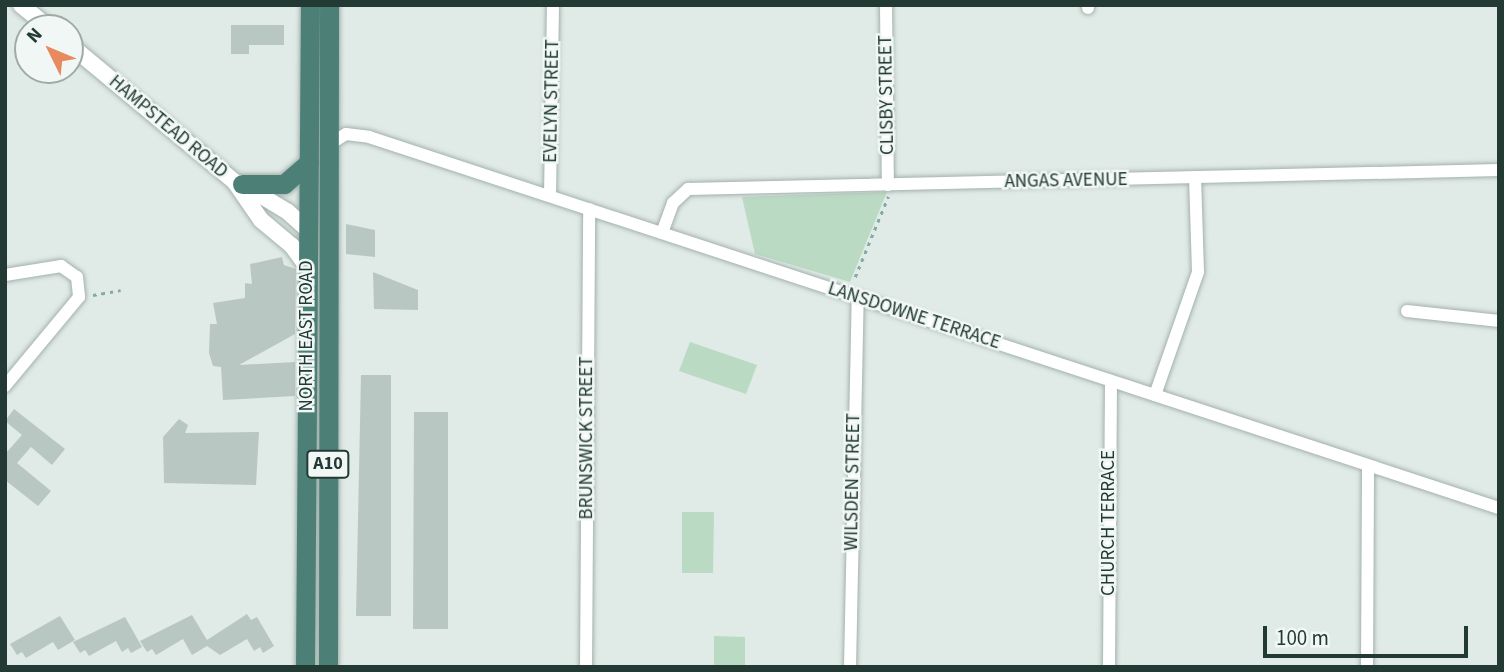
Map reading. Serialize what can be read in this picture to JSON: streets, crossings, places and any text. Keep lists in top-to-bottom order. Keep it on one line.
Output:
{"streets":{"highway":["NORTH EAST ROAD","A10"],"main road":["HAMPSTEAD ROAD"],"street":["CLISBY STREET","EVELYN STREET","ANGAS AVENUE","LANSDOWNE TERRACE","BRUNSWICK STREET","WILSDEN STREET","CHURCH TERRACE"]},"crossings":[["CLISBY STREET","ANGAS AVENUE"],["EVELYN STREET","LANSDOWNE TERRACE"],["HAMPSTEAD ROAD","NORTH EAST ROAD"],["ANGAS AVENUE","LANSDOWNE TERRACE"],["LANSDOWNE TERRACE","NORTH EAST ROAD"],["LANSDOWNE TERRACE","BRUNSWICK STREET"],["LANSDOWNE TERRACE","WILSDEN STREET"],["LANSDOWNE TERRACE","CHURCH TERRACE"]],"scale_bar":"100 m","north":"top left"}
